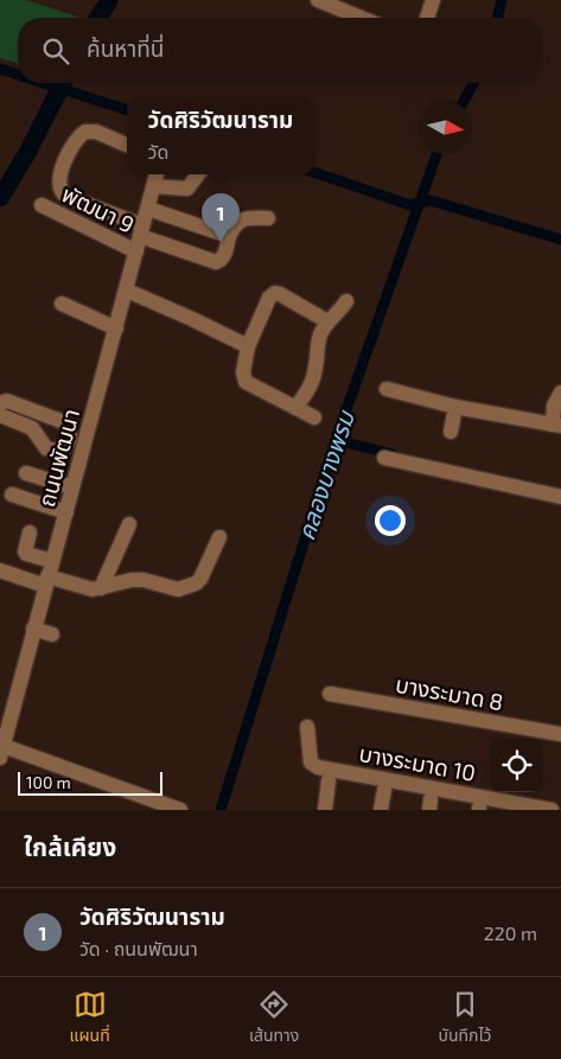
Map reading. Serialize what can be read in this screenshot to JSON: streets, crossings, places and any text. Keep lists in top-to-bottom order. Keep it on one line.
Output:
{"streets":{"street":["พัฒนา 9","ถนนพัฒนา","บางระมาด 8","บางระมาด 10"]},"crossings":[["พัฒนา 9","ถนนพัฒนา"]],"water":["คลองบางพรม"],"scale_bar":"100 m","north":"right","page":{"search":"ค้นหาที่นี่","popup":["วัดศิริวัฒนาราม","วัด"],"pins":"1","scale":"100 m","heading":"ใกล้เคียง","list":[{"mark":"1","name":"วัดศิริวัฒนาราม","note":"วัด · ถนนพัฒนา","value":"220 m"}],"nav":["แผนที่","เส้นทาง","บันทึกไว้"]}}
